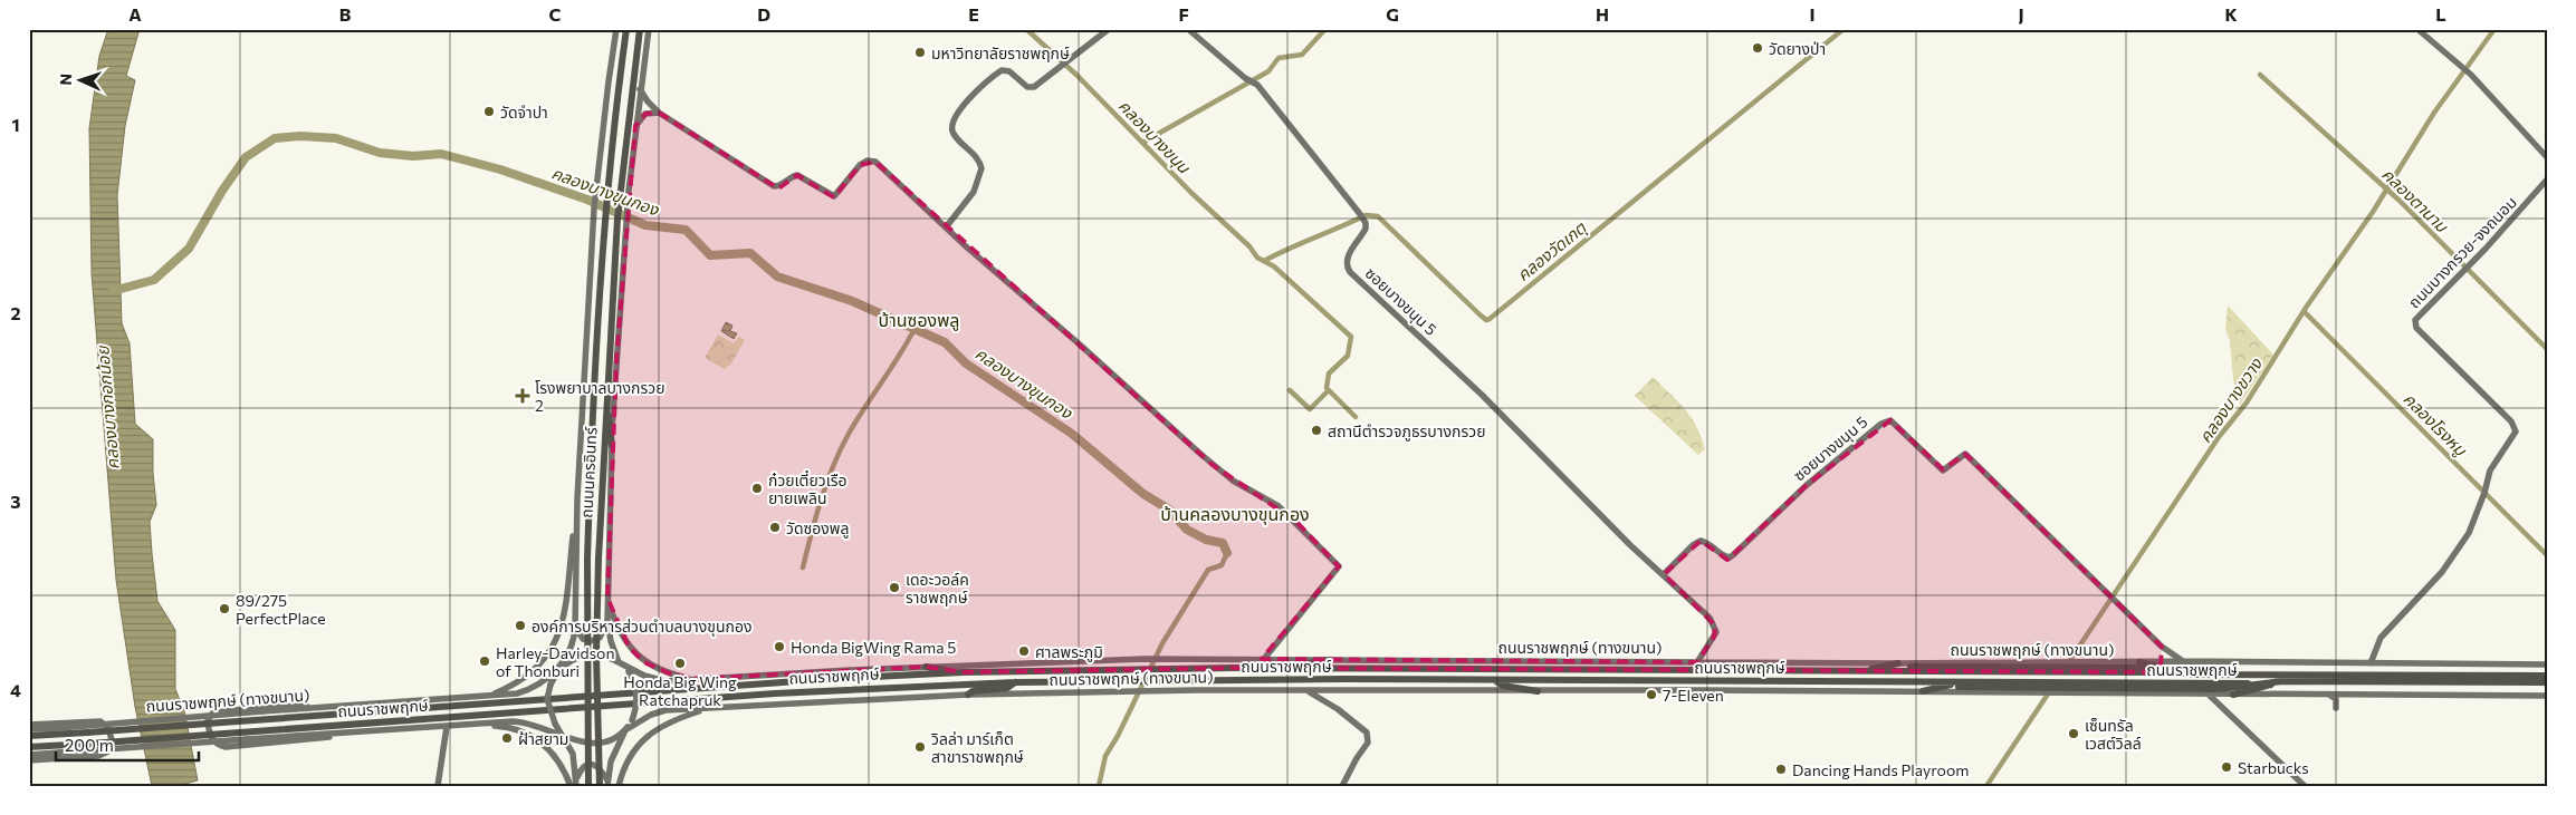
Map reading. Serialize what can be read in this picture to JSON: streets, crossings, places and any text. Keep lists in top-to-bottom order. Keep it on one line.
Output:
{"streets":{"main road":["ถนนบางกรวย-จงถนอม","ซอยบางขนุน 5","ถนนนครอินทร์","ถนนราชพฤกษ์ (ทางขนาน)","ถนนราชพฤกษ์"]},"crossings":[["ถนนบางกรวย-จงถนอม","ถนนราชพฤกษ์ (ทางขนาน)"],["ซอยบางขนุน 5","ถนนราชพฤกษ์ (ทางขนาน)"],["ถนนนครอินทร์","ถนนราชพฤกษ์ (ทางขนาน)"]],"districts":["บ้านซองพลู","บ้านคลองบางขุนกอง"],"water":["คลองบางขนุน","คลองบางขุนกอง","คลองตานาม","คลองวัดเกตุ","คลองบางขวาง","คลองบางกอกน้อย","คลองโรงหมู"],"places":{"other":["วัดยางป่า","มหาวิทยาลัยราชพฤกษ์","วัดจําปา","สถานีตำรวจภูธรบางกรวย","ก๋วยเตี๋ยวเรือ ยายเพลิน","วัดซองพลู","เดอะวอล์ค ราชพฤกษ์","89/275 PerfectPlace","องค์การบริหารส่วนตำบลบางขุนกอง","Honda BigWing Rama 5","ศาลพระภูมิ","Harley-Davidson of Thonburi","Honda Big Wing Ratchapruk","7-Eleven","เซ็นทรัล เวสต์วิลล์","ฝ้าสยาม","วิลล่า มาร์เก็ต สาขาราชพฤกษ์","Starbucks","Dancing Hands Playroom"],"health":["โรงพยาบาลบางกรวย 2"]},"scale_bar":"200 m","north":"left","grid":{"columns":["A","B","C","D","E","F","G","H","I","J","K","L"],"rows":["1","2","3","4"]}}
